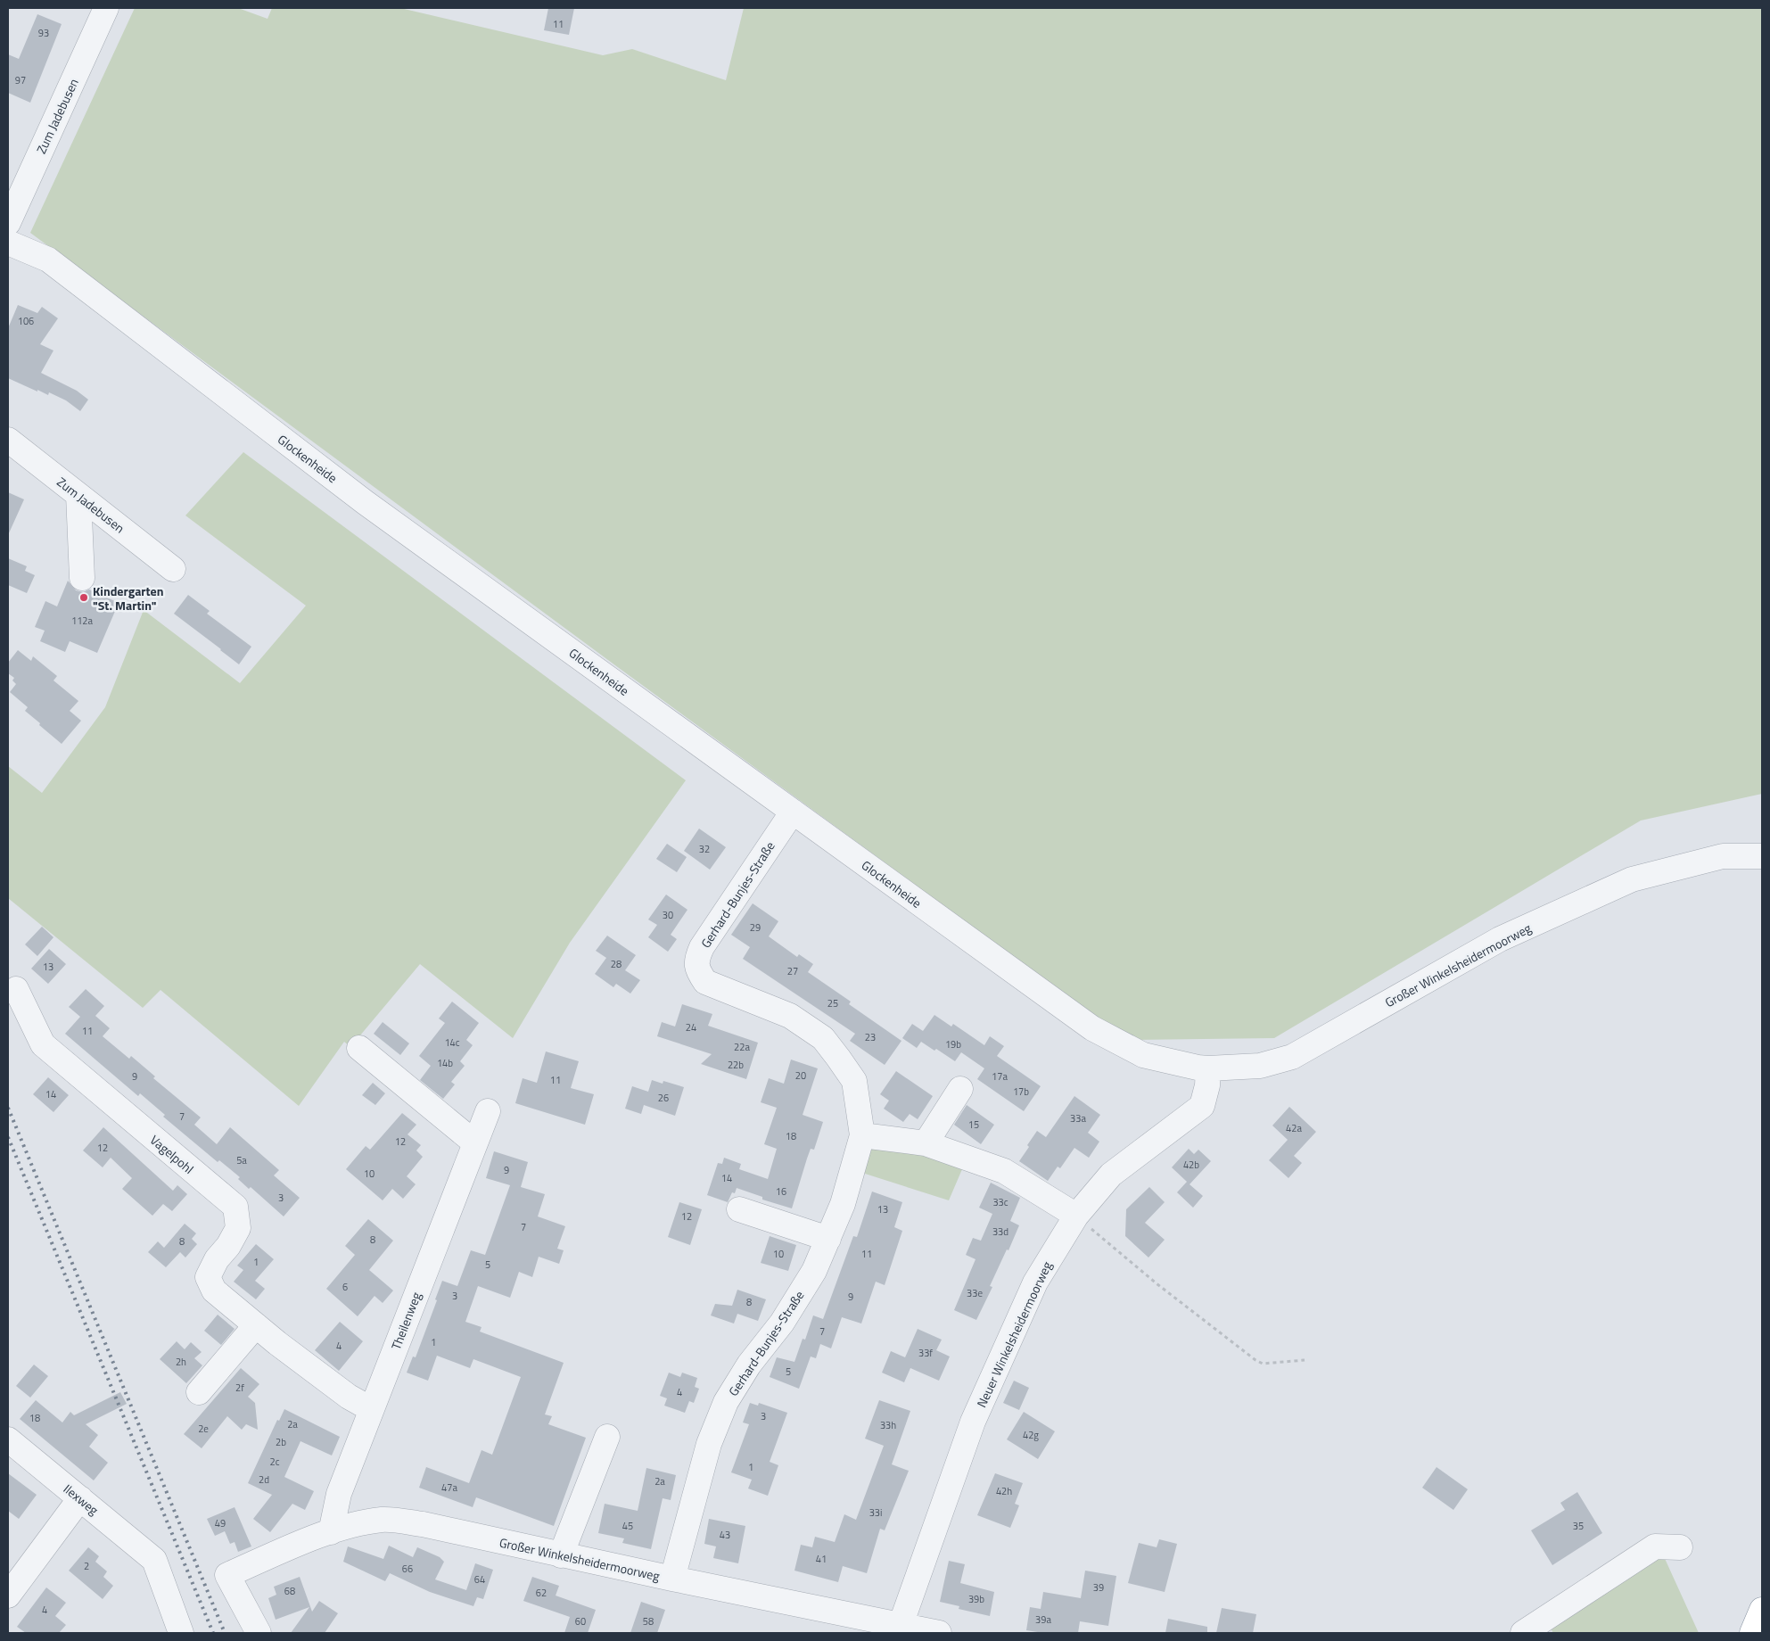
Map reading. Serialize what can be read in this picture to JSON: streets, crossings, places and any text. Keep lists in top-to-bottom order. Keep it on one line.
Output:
{"streets":{"street":["Zum Jadebusen","Glockenheide","Gerhard-Bunjes-Straße","Großer Winkelsheidermoorweg","Vagelpohl","Theilenweg","Neuer Winkelsheidermoorweg","Ilexweg"]},"crossings":[["Glockenheide","Gerhard-Bunjes-Straße"],["Glockenheide","Großer Winkelsheidermoorweg"],["Glockenheide","Neuer Winkelsheidermoorweg"],["Gerhard-Bunjes-Straße","Großer Winkelsheidermoorweg"],["Großer Winkelsheidermoorweg","Theilenweg"],["Großer Winkelsheidermoorweg","Neuer Winkelsheidermoorweg"],["Vagelpohl","Theilenweg"]],"places":["Kindergarten \"St. Martin\""],"house_numbers":["11","93","97","106","112a","32","30","29","28","13","27","25","24","11","23","14c","19b","22a","14b","22b","20","9","17a","11","17b","14","26","7","33a","15","42a","18","12","12","5a","42b","9","10","14","16","3","33c","13","12","7","33d","8","8","10","11","1","5","6","33e","3","9","8","7","1","4","33f","2h","5","2f","4","3","18","2a","33h","2e","42g","2b","2c","1","2d","2a","47a","42h","33i","49","45","35","43","41","2","66","64","39","68","62","39b","4","39a","60","58"]}
